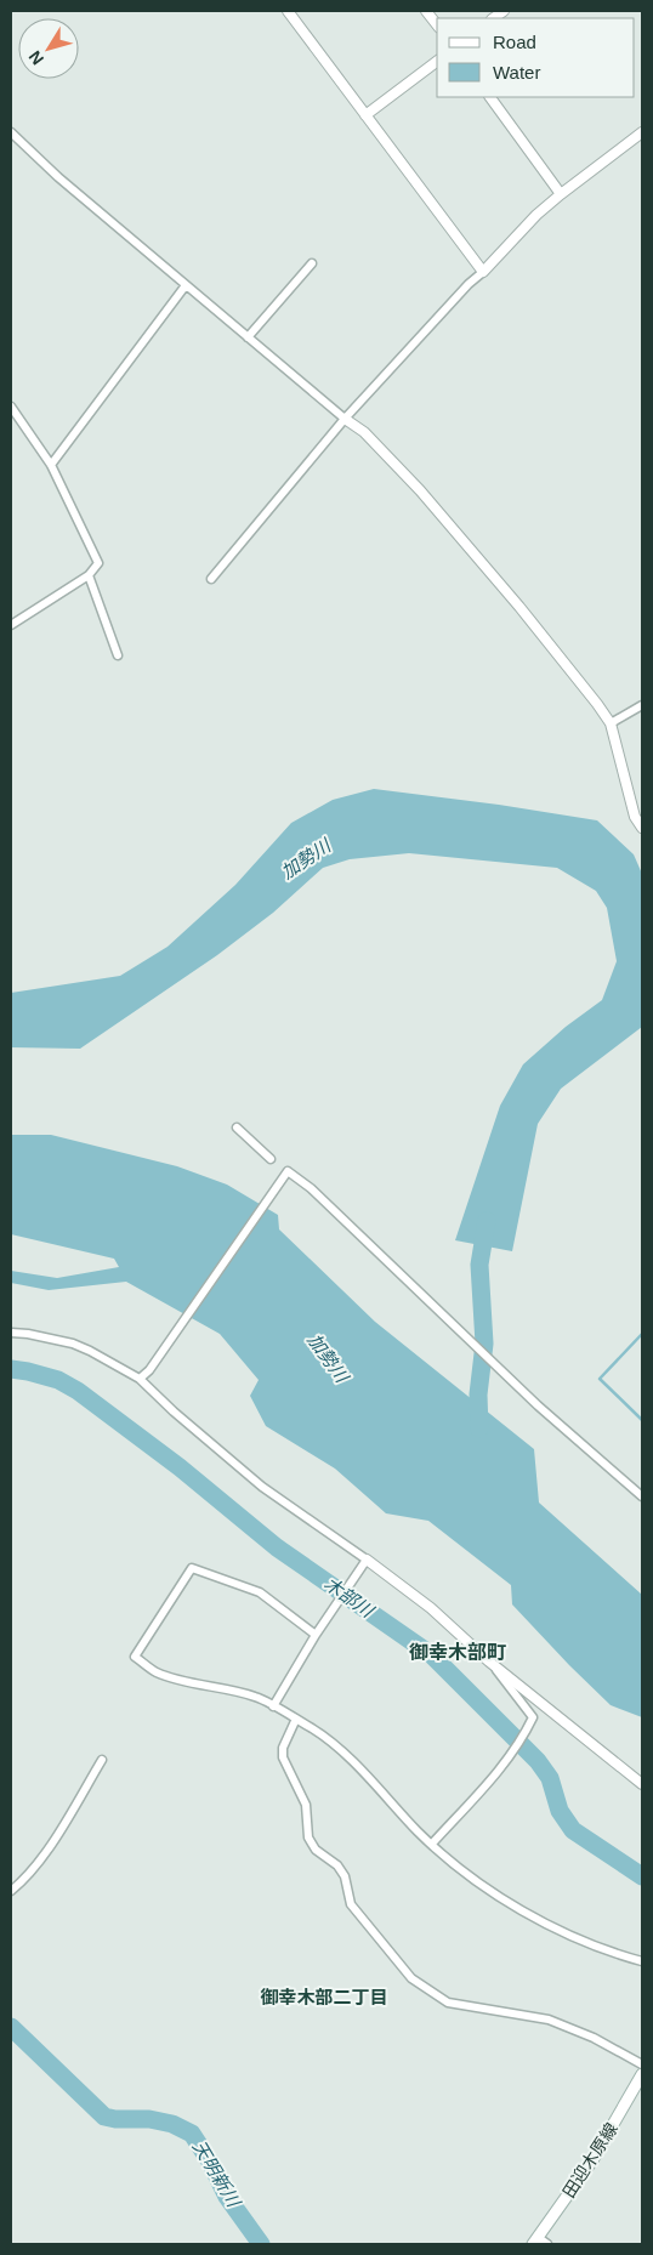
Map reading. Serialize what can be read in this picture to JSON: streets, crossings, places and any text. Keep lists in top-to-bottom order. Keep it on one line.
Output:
{"streets":{"main road":["田迎木原線"]},"districts":["御幸木部町","御幸木部二丁目"],"water":["加勢川","木部川","天明新川"],"legend":["Road","Water"],"north":"bottom left"}
